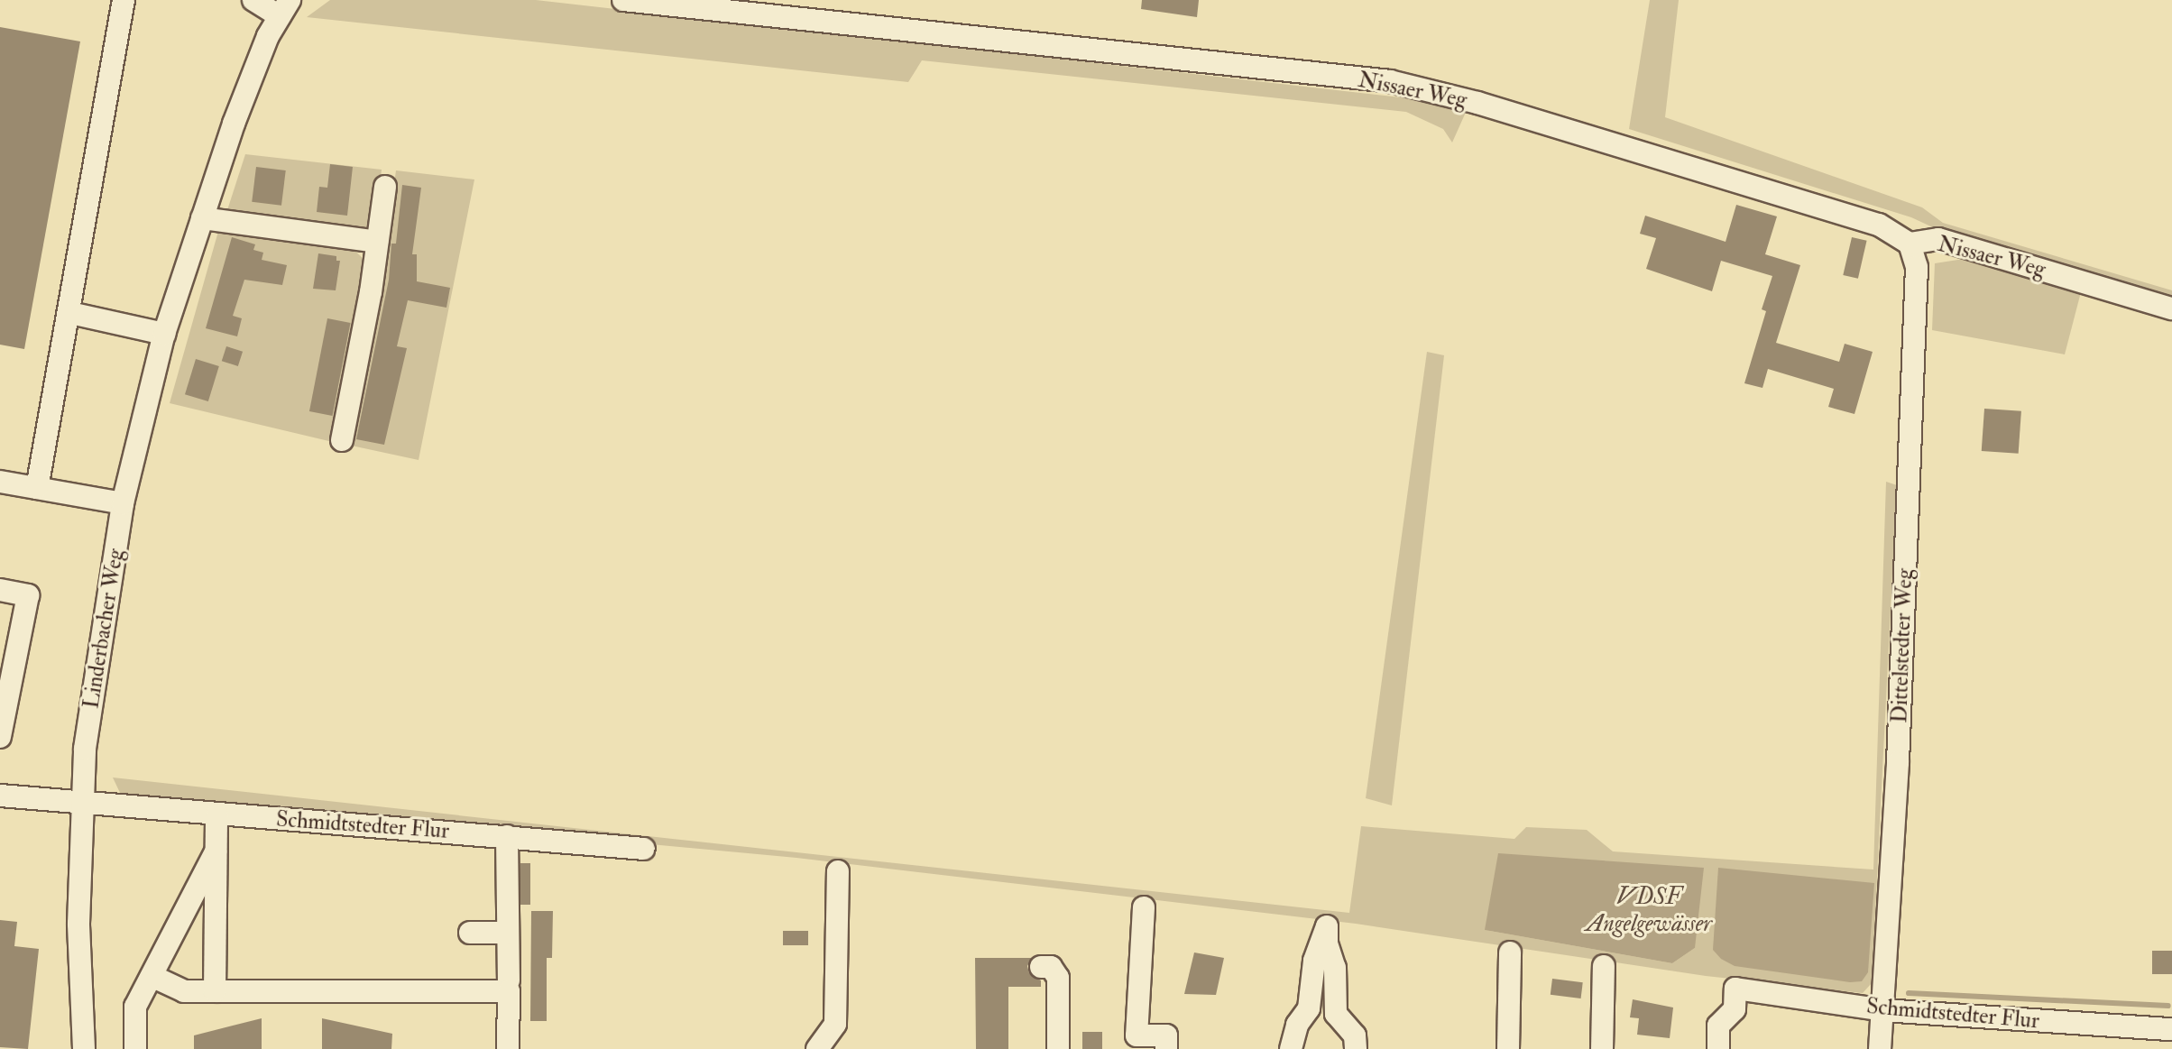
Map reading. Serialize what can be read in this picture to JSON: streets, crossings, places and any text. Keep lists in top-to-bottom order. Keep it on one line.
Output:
{"streets":{"street":["Nissaer Weg","Linderbacher Weg","Dittelstedter Weg","Schmidtstedter Flur"]},"crossings":[["Nissaer Weg","Dittelstedter Weg"],["Linderbacher Weg","Schmidtstedter Flur"],["Dittelstedter Weg","Schmidtstedter Flur"]],"water":["VDSF Angelgewässer"]}
